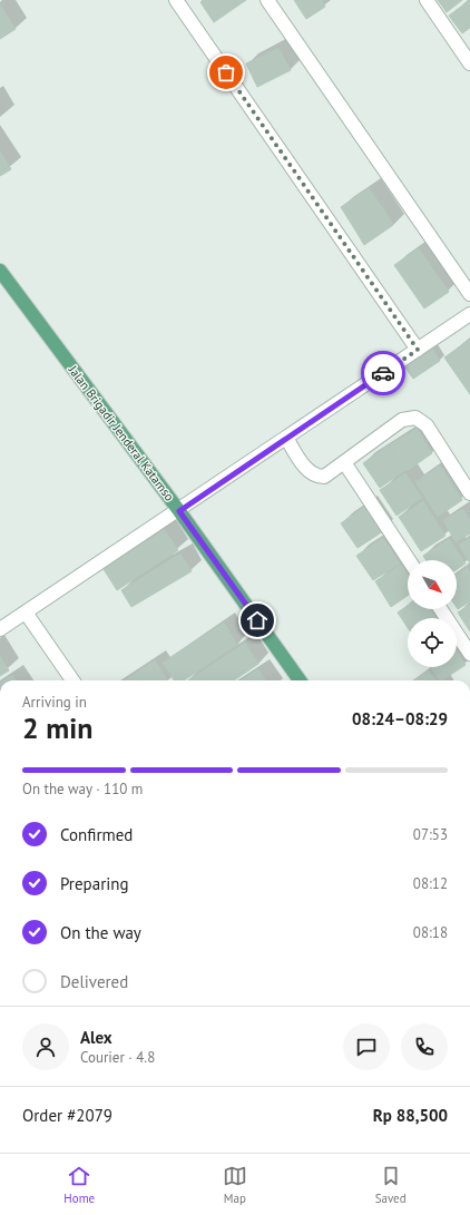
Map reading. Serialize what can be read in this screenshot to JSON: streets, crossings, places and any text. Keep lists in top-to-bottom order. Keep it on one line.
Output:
{"streets":{"main road":["Jalan Brigadir Jenderal Katamso"]},"north":"bottom right","page":{"heading":["2 min","Arriving in","08:24–08:29"],"panel":["Alex","Courier · 4.8","Order #2079","Rp 88,500"],"bar":"On the way · 110 m","list":[["Confirmed","07:53"],["Preparing","08:12"],["On the way","08:18"],"Delivered"],"tabs":["Home","Map","Saved"]}}
